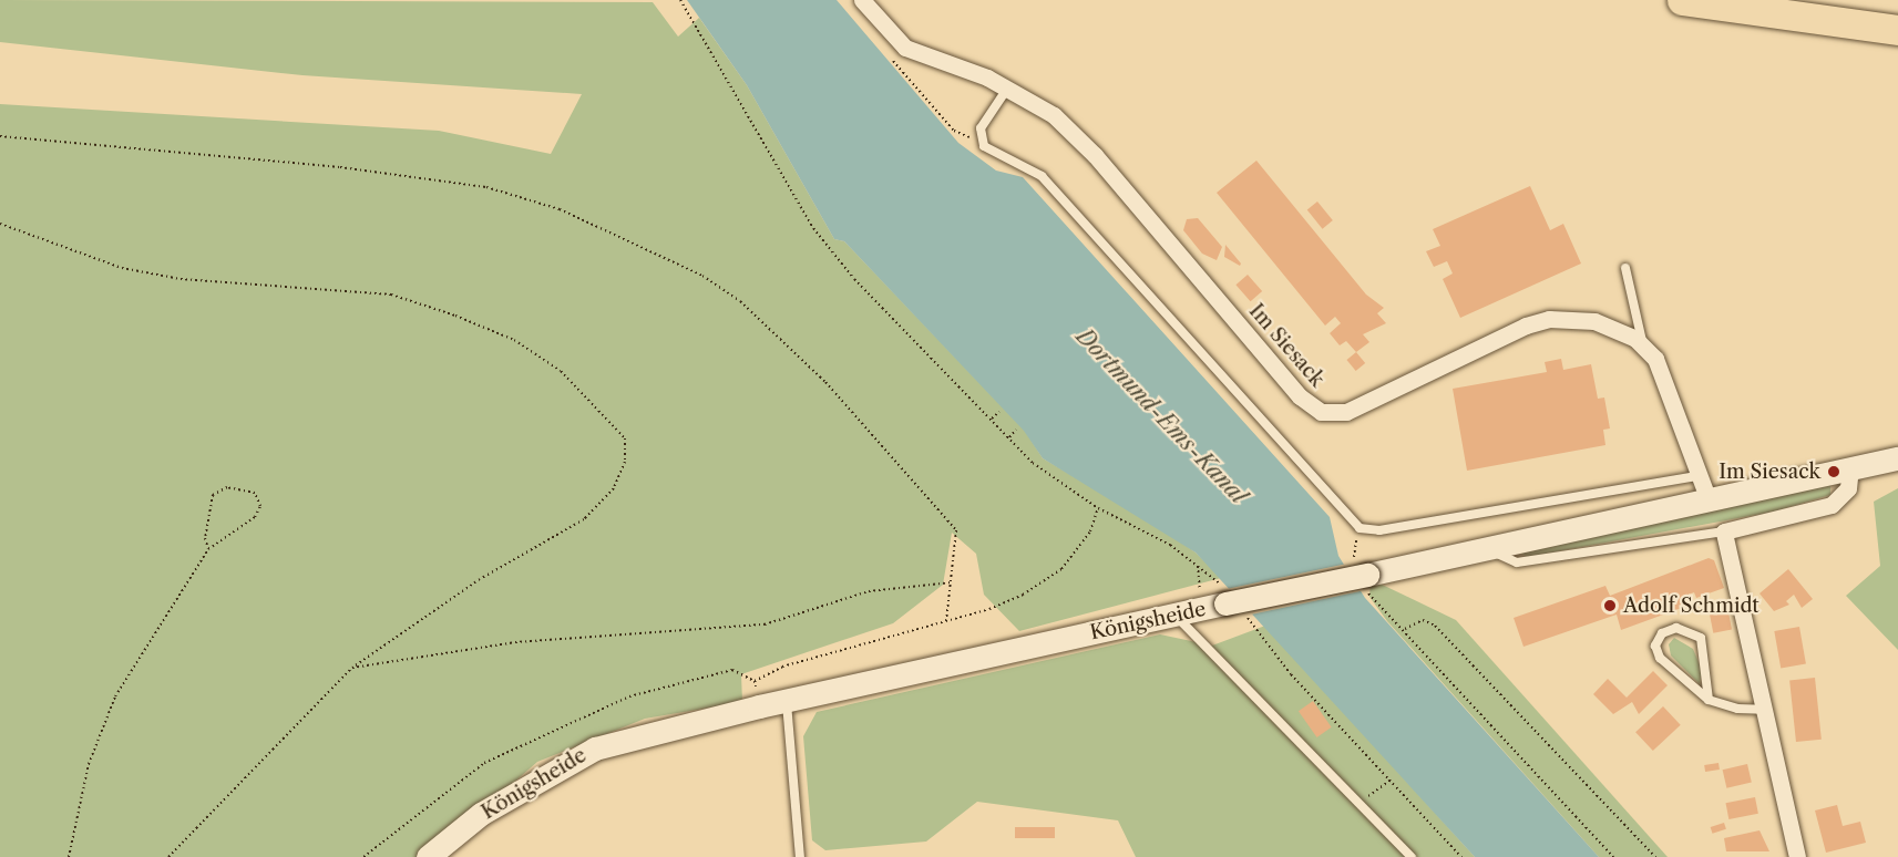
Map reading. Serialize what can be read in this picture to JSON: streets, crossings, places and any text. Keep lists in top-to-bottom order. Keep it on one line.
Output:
{"streets":{"main road":["Königsheide"],"street":["Im Siesack"]},"water":["Dortmund-Ems-Kanal"],"places":["Im Siesack","Adolf Schmidt"]}
